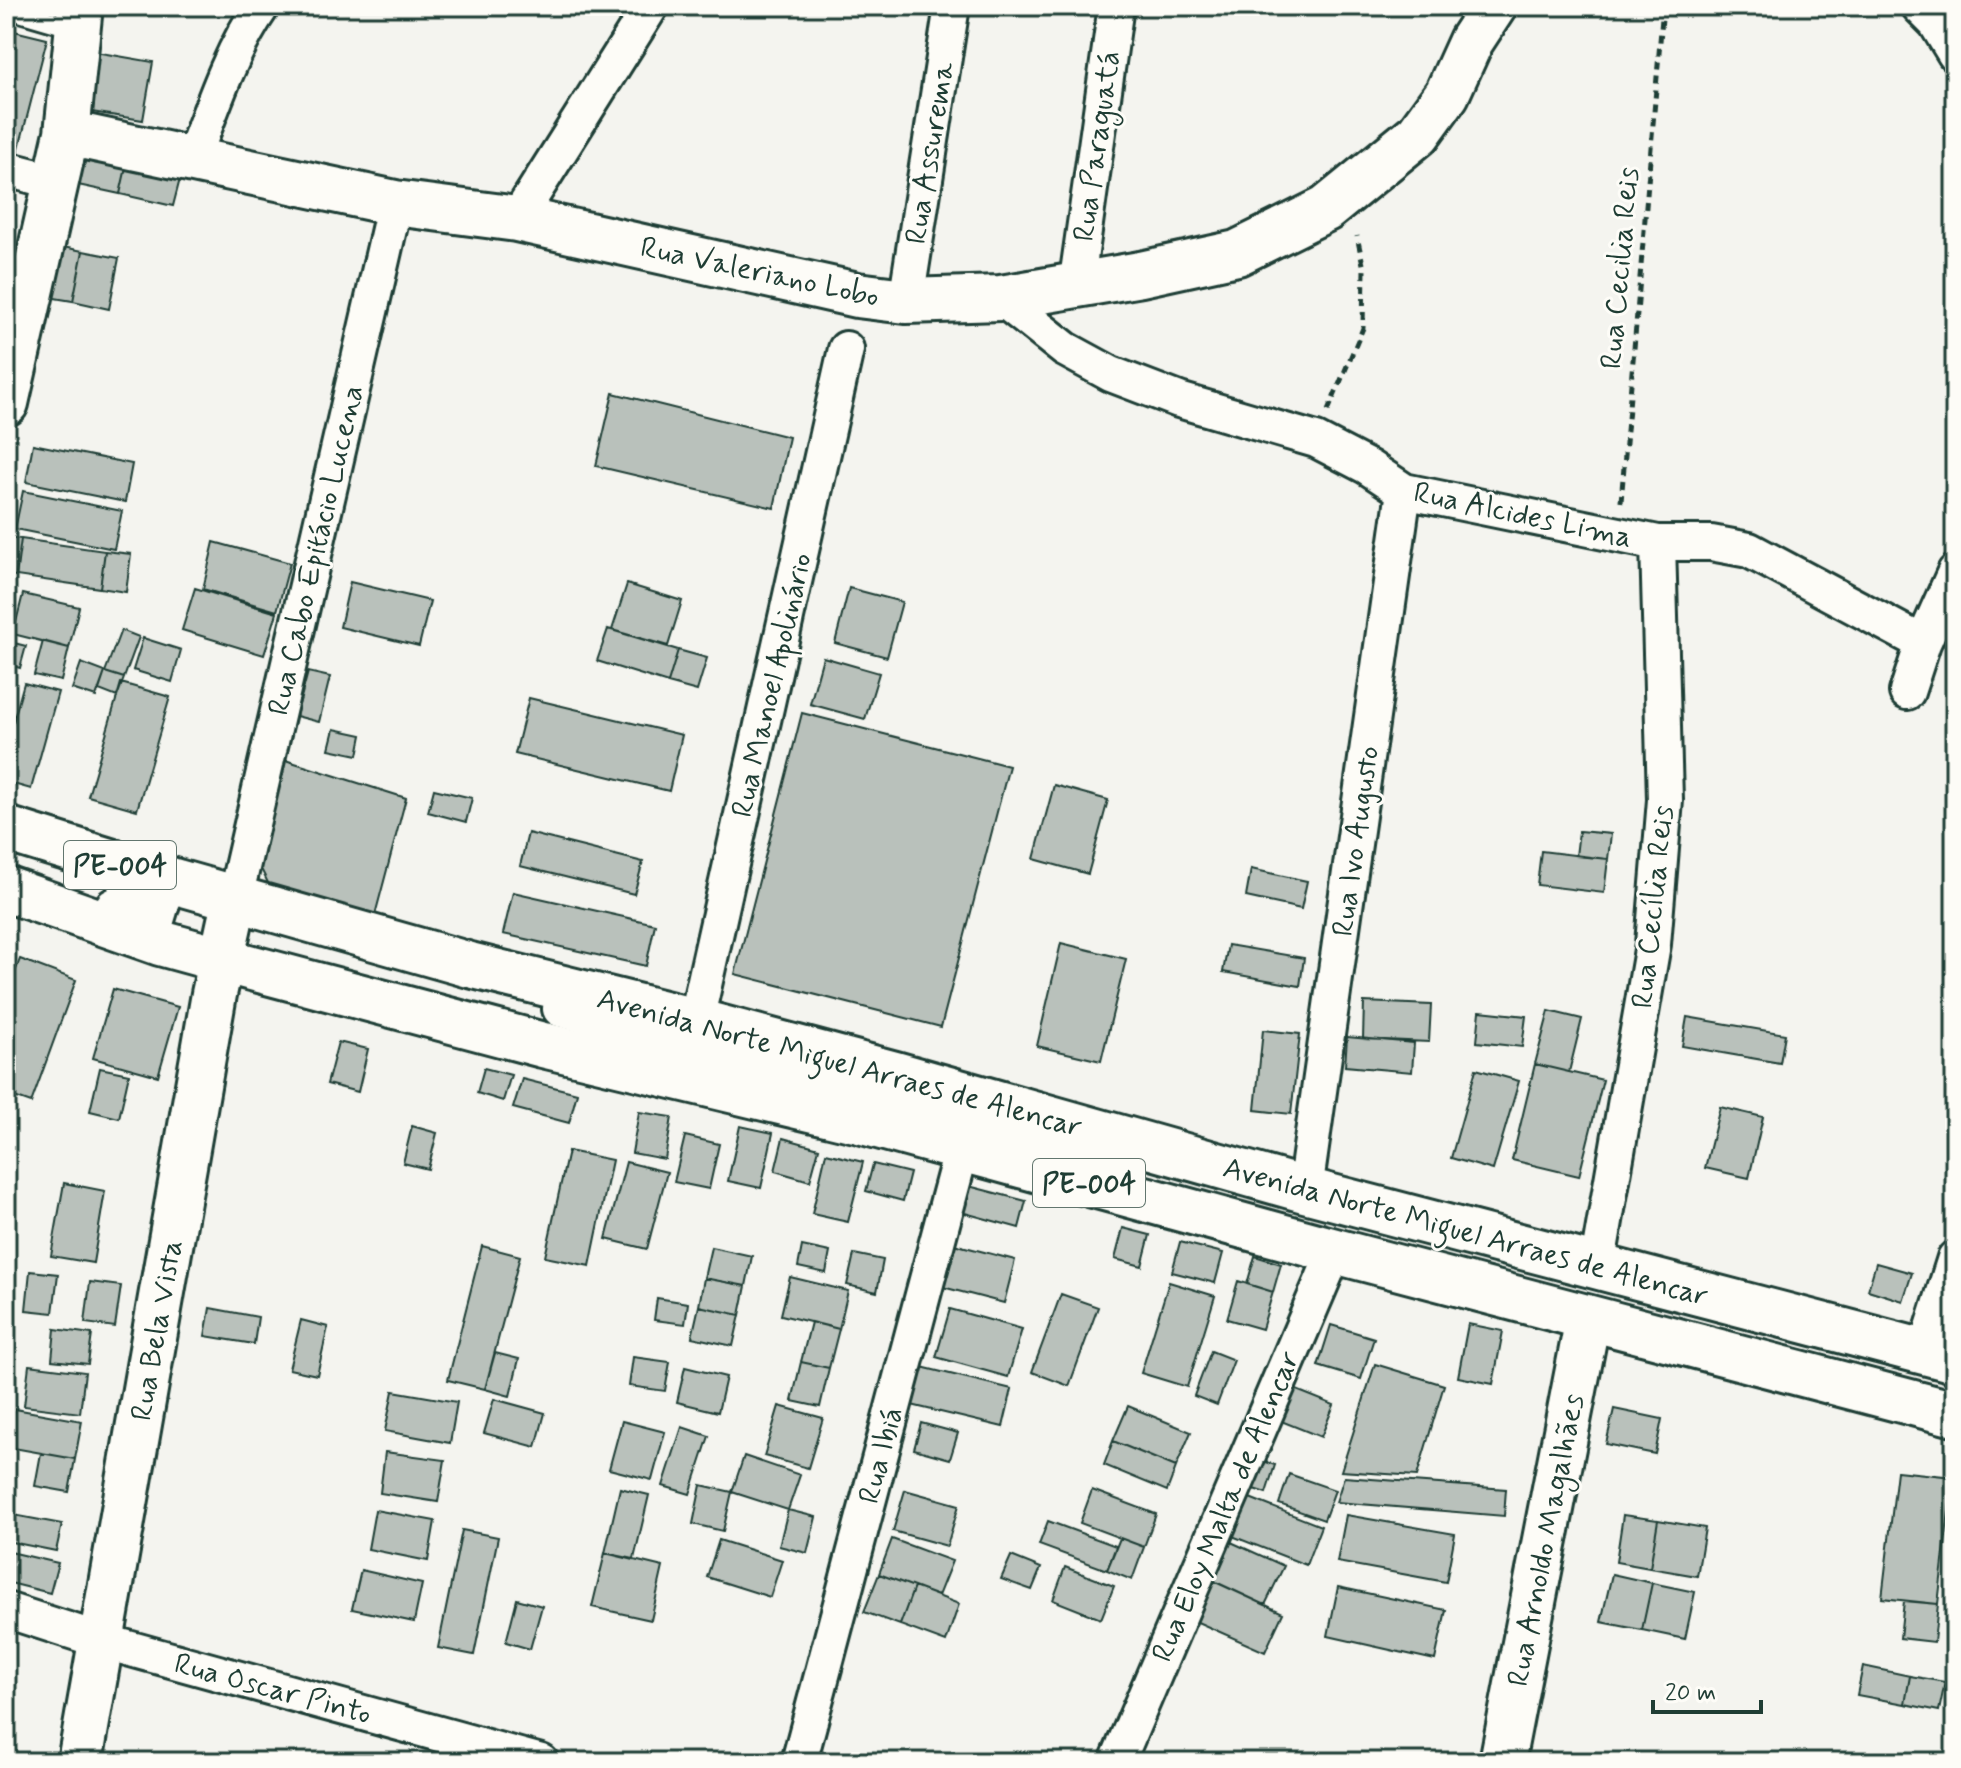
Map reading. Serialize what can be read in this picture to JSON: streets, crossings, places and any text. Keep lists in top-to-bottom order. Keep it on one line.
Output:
{"streets":{"main road":["Rua Valeriano Lobo","PE-004","Avenida Norte Miguel Arraes de Alencar","Rua Bela Vista","Rua Arnoldo Magalhães"],"street":["Rua Paraguatá","Rua Assurema","Rua Alcides Lima","Rua Cabo Epitácio Lucena","Rua Manoel Apolinário","Rua Ivo Augusto","Rua Cecília Reis","Rua Ibiá","Rua Eloy Malta de Alencar","Rua Oscar Pinto"],"path":["Rua Cecilia Reis"]},"crossings":[["Rua Paraguatá","Rua Valeriano Lobo"],["Rua Assurema","Rua Valeriano Lobo"],["Rua Cecilia Reis","Rua Alcides Lima"],["Rua Valeriano Lobo","Rua Alcides Lima"],["Rua Valeriano Lobo","Rua Cabo Epitácio Lucena"],["Rua Alcides Lima","Rua Ivo Augusto"],["Rua Alcides Lima","Rua Cecília Reis"],["Rua Cabo Epitácio Lucena","Avenida Norte Miguel Arraes de Alencar"],["Rua Cabo Epitácio Lucena","Rua Bela Vista"],["Rua Manoel Apolinário","Avenida Norte Miguel Arraes de Alencar"],["Rua Ivo Augusto","Avenida Norte Miguel Arraes de Alencar"],["Rua Cecília Reis","Avenida Norte Miguel Arraes de Alencar"],["Avenida Norte Miguel Arraes de Alencar","Rua Bela Vista"],["Avenida Norte Miguel Arraes de Alencar","Rua Ibiá"],["Avenida Norte Miguel Arraes de Alencar","Rua Eloy Malta de Alencar"],["Avenida Norte Miguel Arraes de Alencar","Rua Arnoldo Magalhães"],["Rua Bela Vista","Rua Oscar Pinto"]],"scale_bar":"20 m"}
